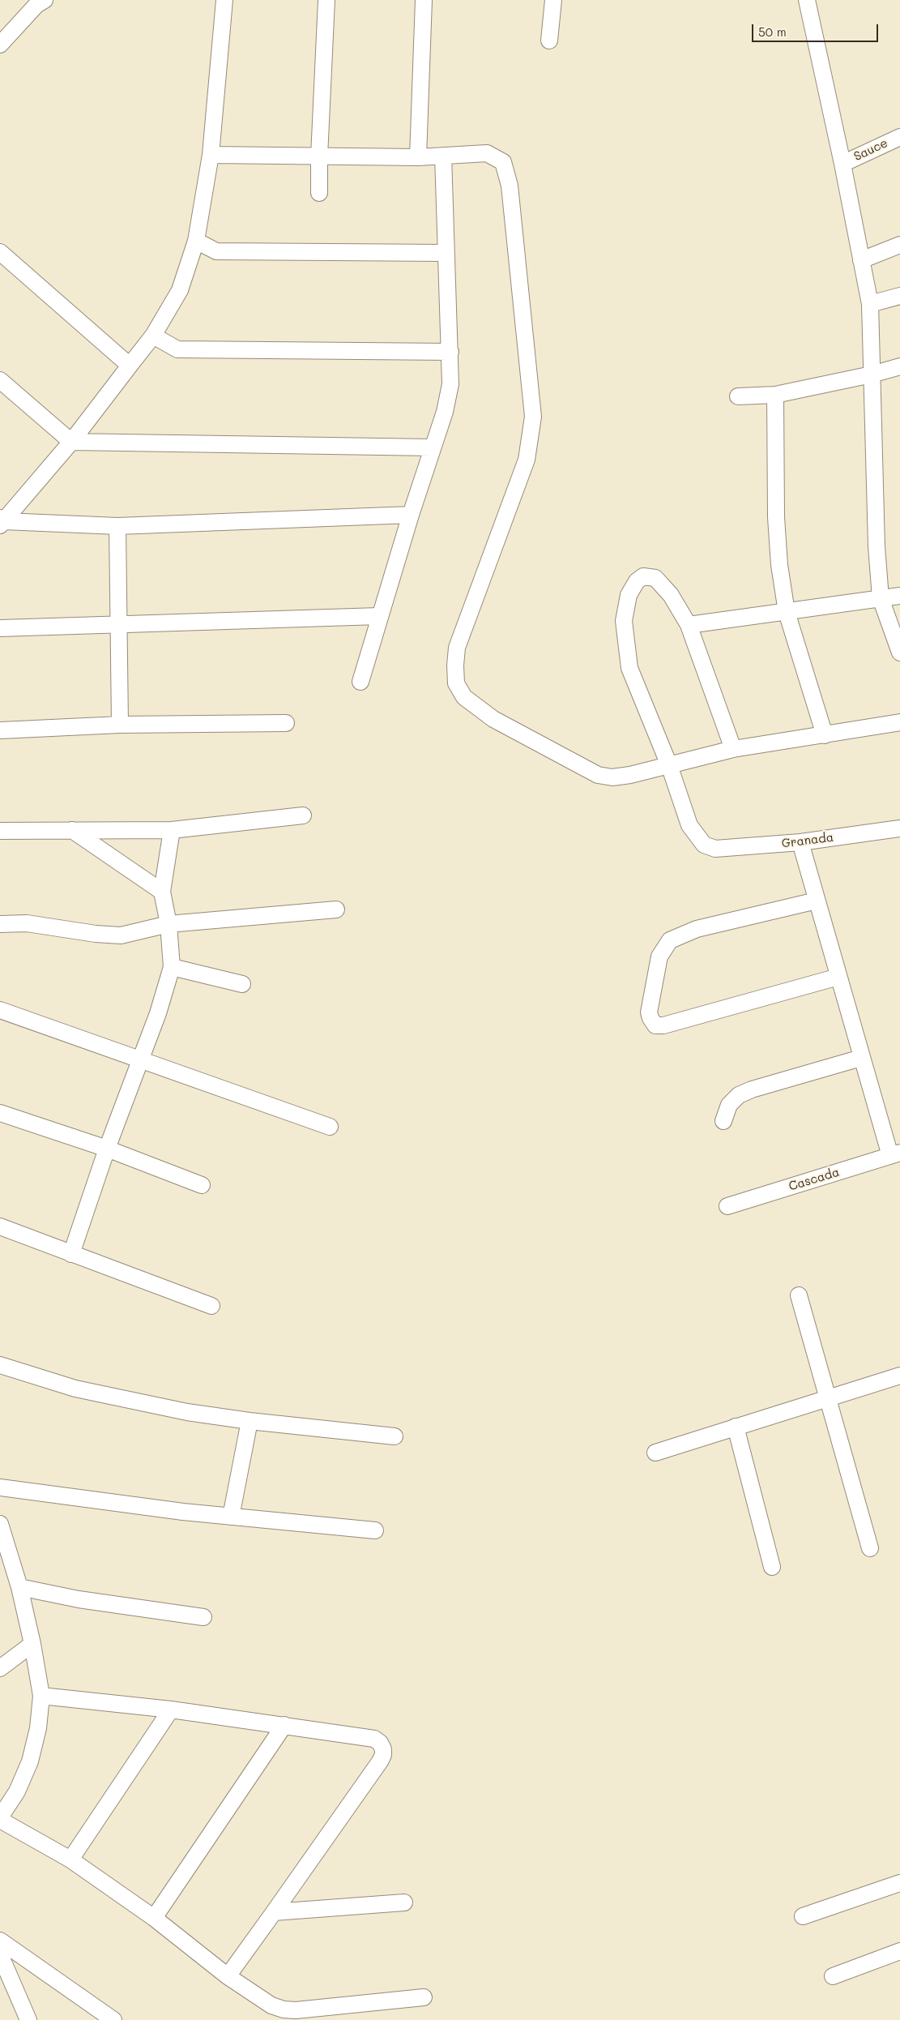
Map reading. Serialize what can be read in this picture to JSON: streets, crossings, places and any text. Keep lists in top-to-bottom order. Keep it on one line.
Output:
{"streets":{"street":["Sauce","Granada","Cascada"]},"scale_bar":"50 m"}
